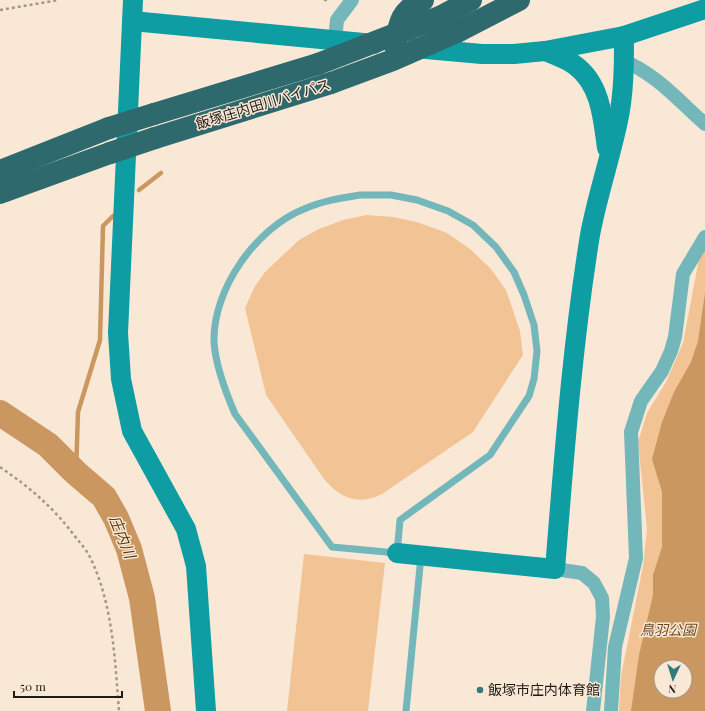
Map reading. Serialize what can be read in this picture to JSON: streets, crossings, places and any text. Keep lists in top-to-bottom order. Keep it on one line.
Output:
{"streets":{"highway":["飯塚庄内田川バイパス"]},"water":["庄内川"],"parks":["鳥羽公園"],"places":["飯塚市庄内体育館"],"scale_bar":"50 m","north":"bottom"}
